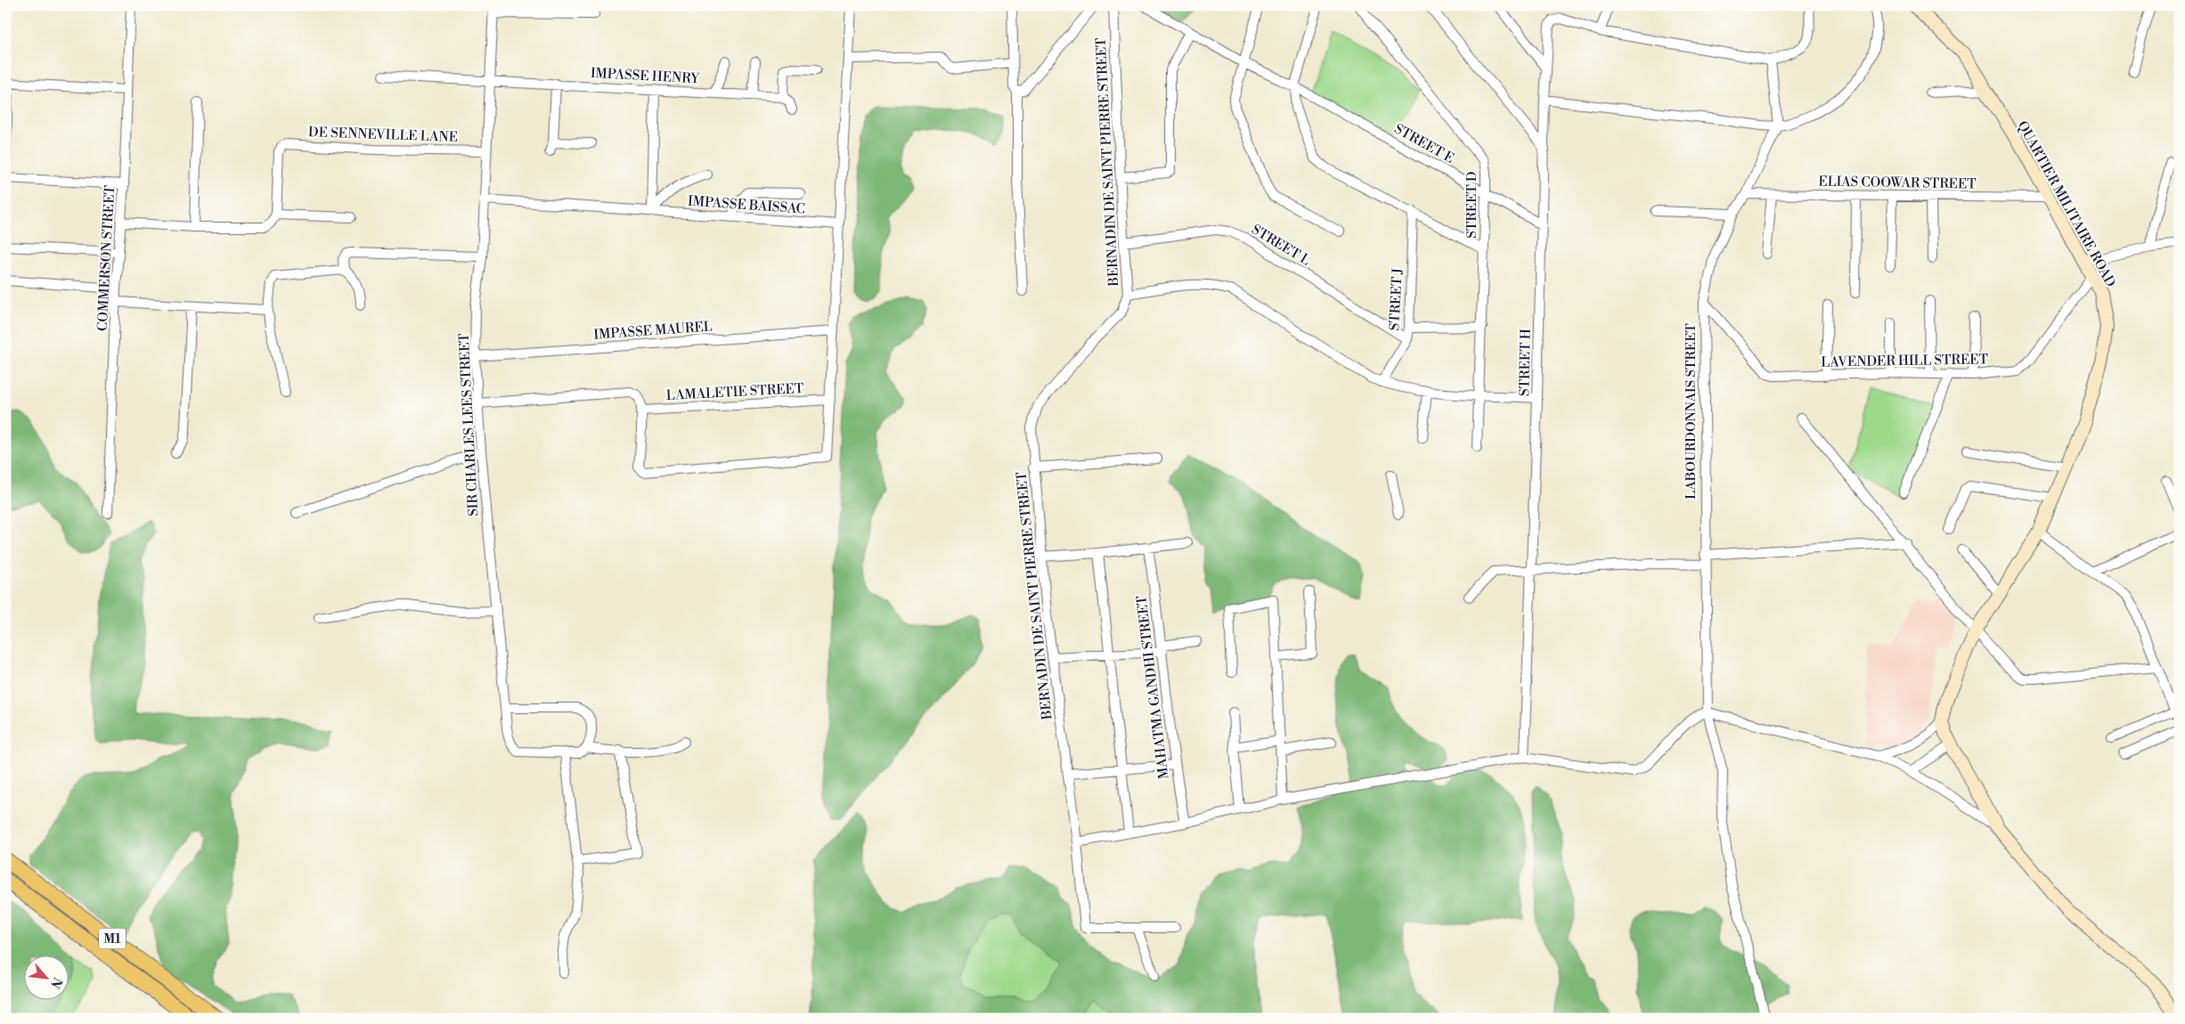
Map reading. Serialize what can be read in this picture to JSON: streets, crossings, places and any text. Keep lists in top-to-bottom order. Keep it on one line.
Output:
{"streets":{"highway":["M1"],"main road":["QUARTIER MILITAIRE ROAD"],"street":["IMPASSE HENRY","DE SENNEVILLE LANE","STREET E","BERNADIN DE SAINT PIERRE STREET","ELIAS COOWAR STREET","IMPASSE BAISSAC","STREET D","STREET L","COMMERSON STREET","STREET J","IMPASSE MAUREL","LAVENDER HILL STREET","STREET H","LAMALETIE STREET","LABOURDONNAIS STREET","SIR CHARLES LEES STREET","MAHATMA GANDHI STREET"]},"crossings":[["IMPASSE HENRY","SIR CHARLES LEES STREET"],["DE SENNEVILLE LANE","SIR CHARLES LEES STREET"],["STREET E","STREET D"],["STREET E","STREET H"],["BERNADIN DE SAINT PIERRE STREET","STREET L"],["ELIAS COOWAR STREET","QUARTIER MILITAIRE ROAD"],["ELIAS COOWAR STREET","LABOURDONNAIS STREET"],["QUARTIER MILITAIRE ROAD","LAVENDER HILL STREET"],["IMPASSE BAISSAC","SIR CHARLES LEES STREET"],["STREET L","STREET J"],["IMPASSE MAUREL","SIR CHARLES LEES STREET"],["LAVENDER HILL STREET","LABOURDONNAIS STREET"]],"north":"bottom right"}
